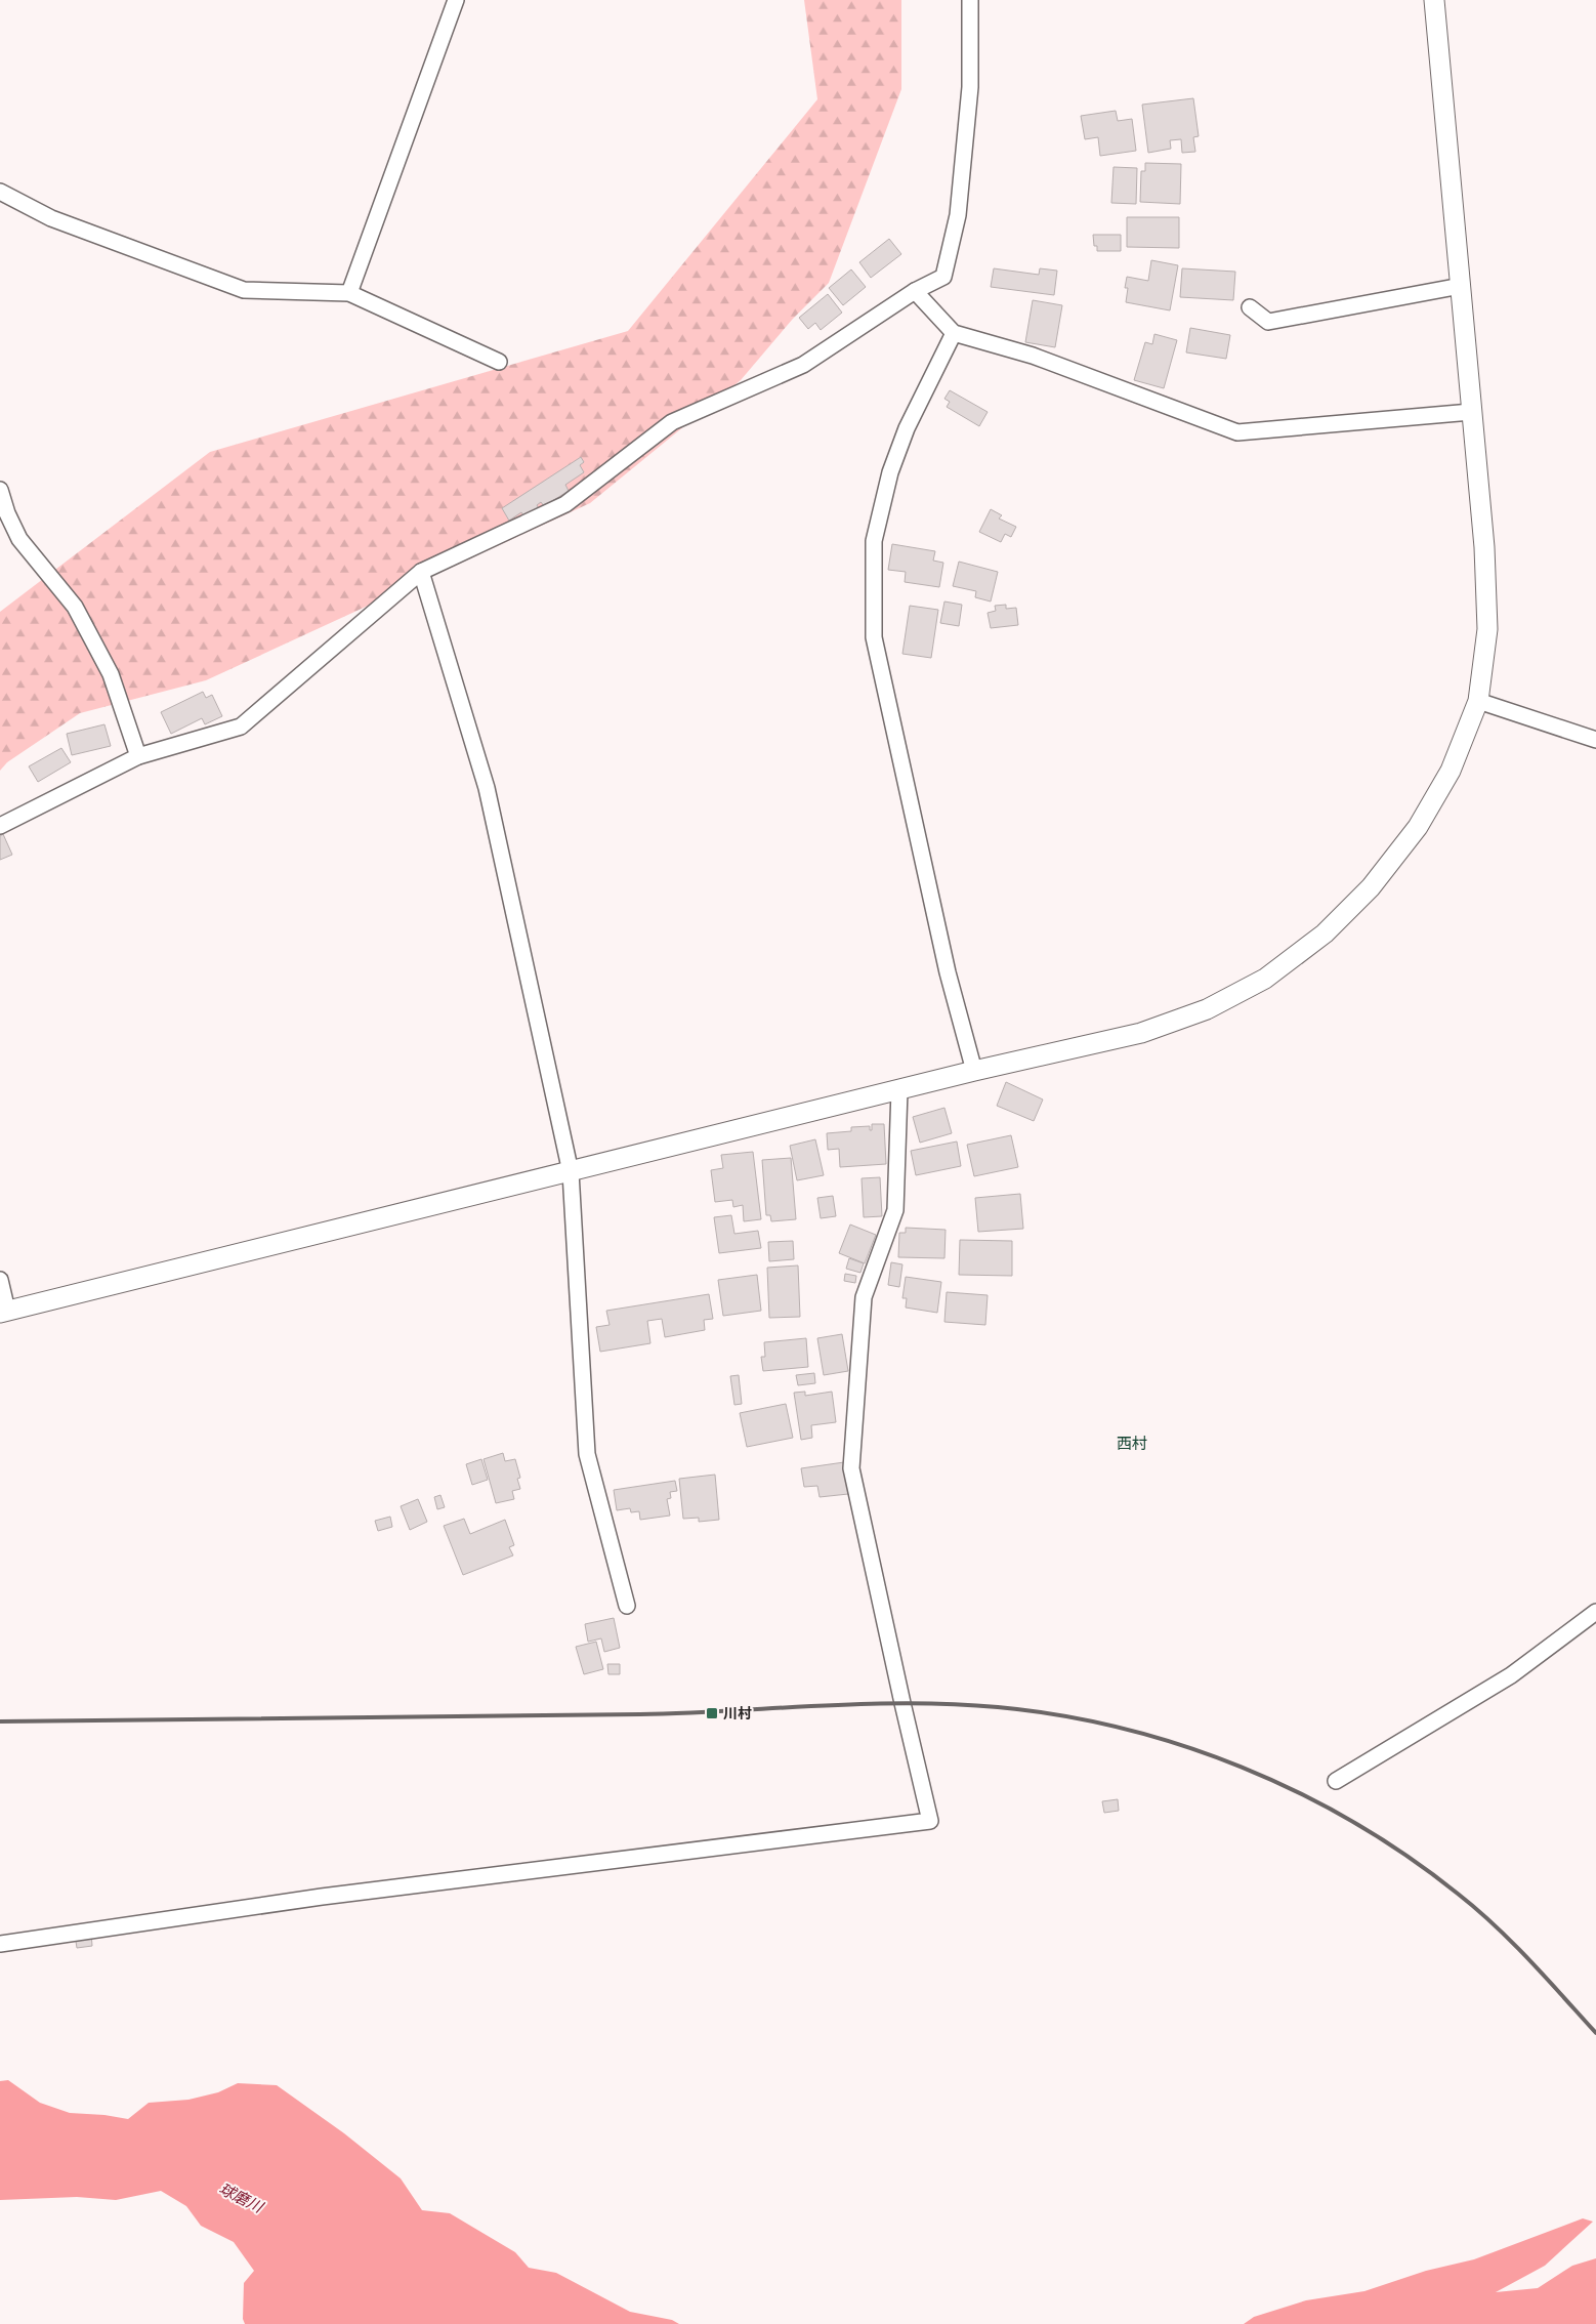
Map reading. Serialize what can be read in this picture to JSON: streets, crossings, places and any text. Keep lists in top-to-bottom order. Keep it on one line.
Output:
{"districts":["西村"],"water":["球磨川"],"places":{"transit":["川村"]}}
